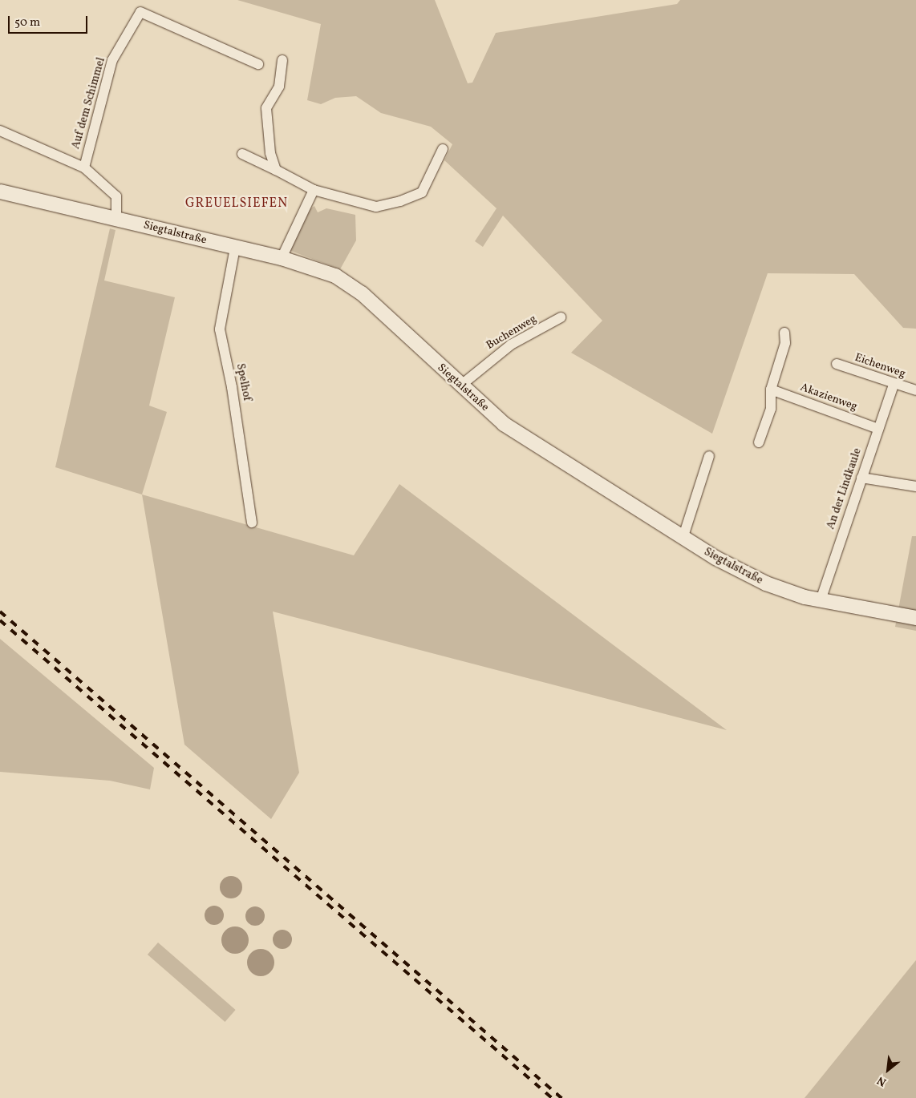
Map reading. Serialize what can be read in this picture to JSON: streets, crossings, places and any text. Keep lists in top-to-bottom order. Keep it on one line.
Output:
{"streets":{"main road":["Siegtalstraße"],"street":["Auf dem Schimmel","Buchenweg","Eichenweg","Spelhof","Akazienweg","An der Lindkaule"]},"crossings":[["Siegtalstraße","Buchenweg"],["Siegtalstraße","Spelhof"],["Siegtalstraße","An der Lindkaule"],["Eichenweg","An der Lindkaule"],["Akazienweg","An der Lindkaule"]],"districts":["GREUELSIEFEN"],"scale_bar":"50 m","north":"bottom left"}
